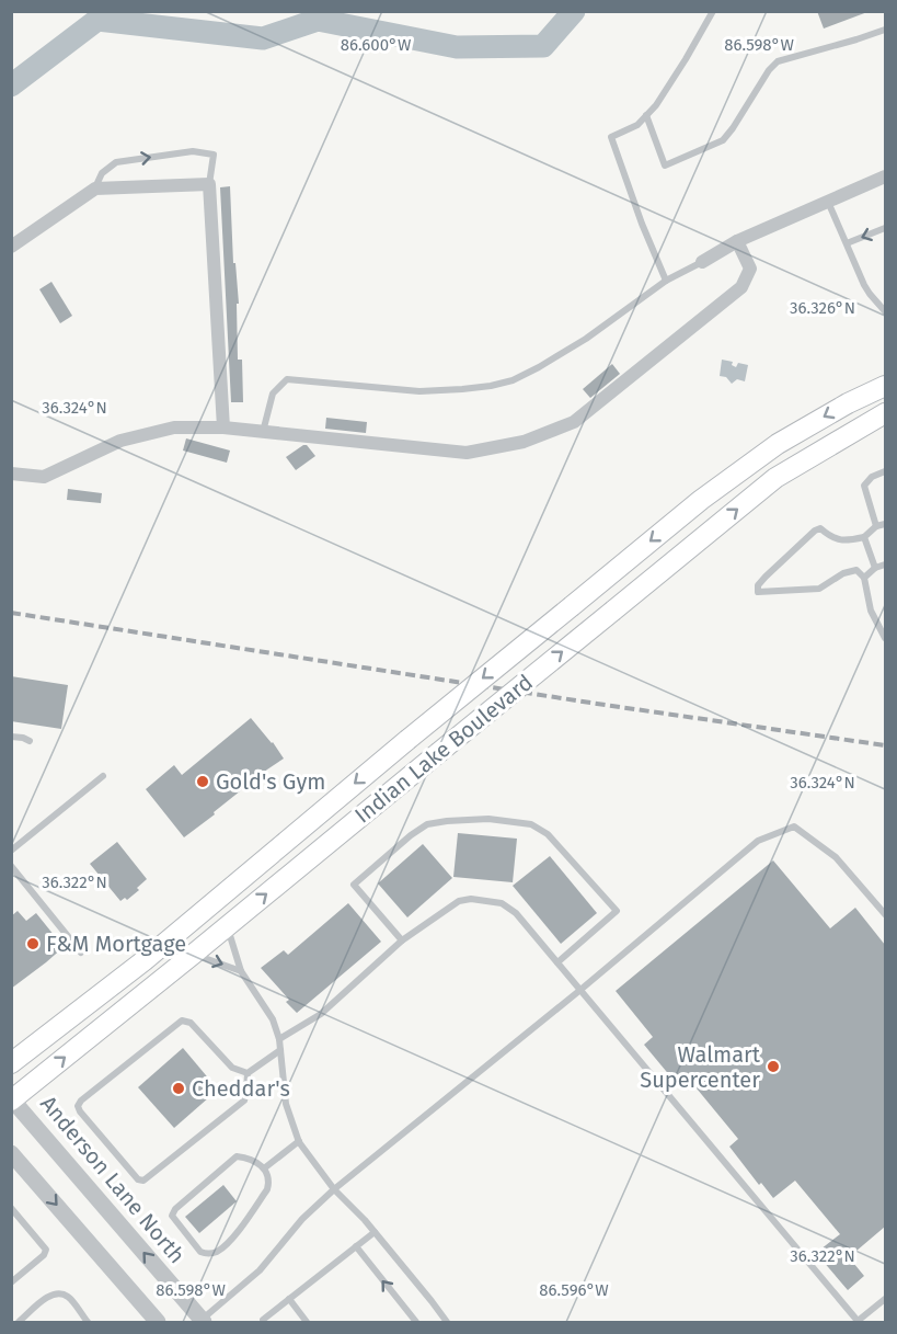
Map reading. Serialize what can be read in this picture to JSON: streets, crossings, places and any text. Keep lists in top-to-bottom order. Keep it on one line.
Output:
{"streets":{"main road":["Indian Lake Boulevard"],"street":["Anderson Lane North"]},"crossings":[["Indian Lake Boulevard","Anderson Lane North"]],"places":["Gold's Gym","F&M Mortgage","Walmart Supercenter","Cheddar's"],"coordinates":["86.600°W","86.598°W","36.326°N","36.324°N","36.322°N","86.596°W"]}
